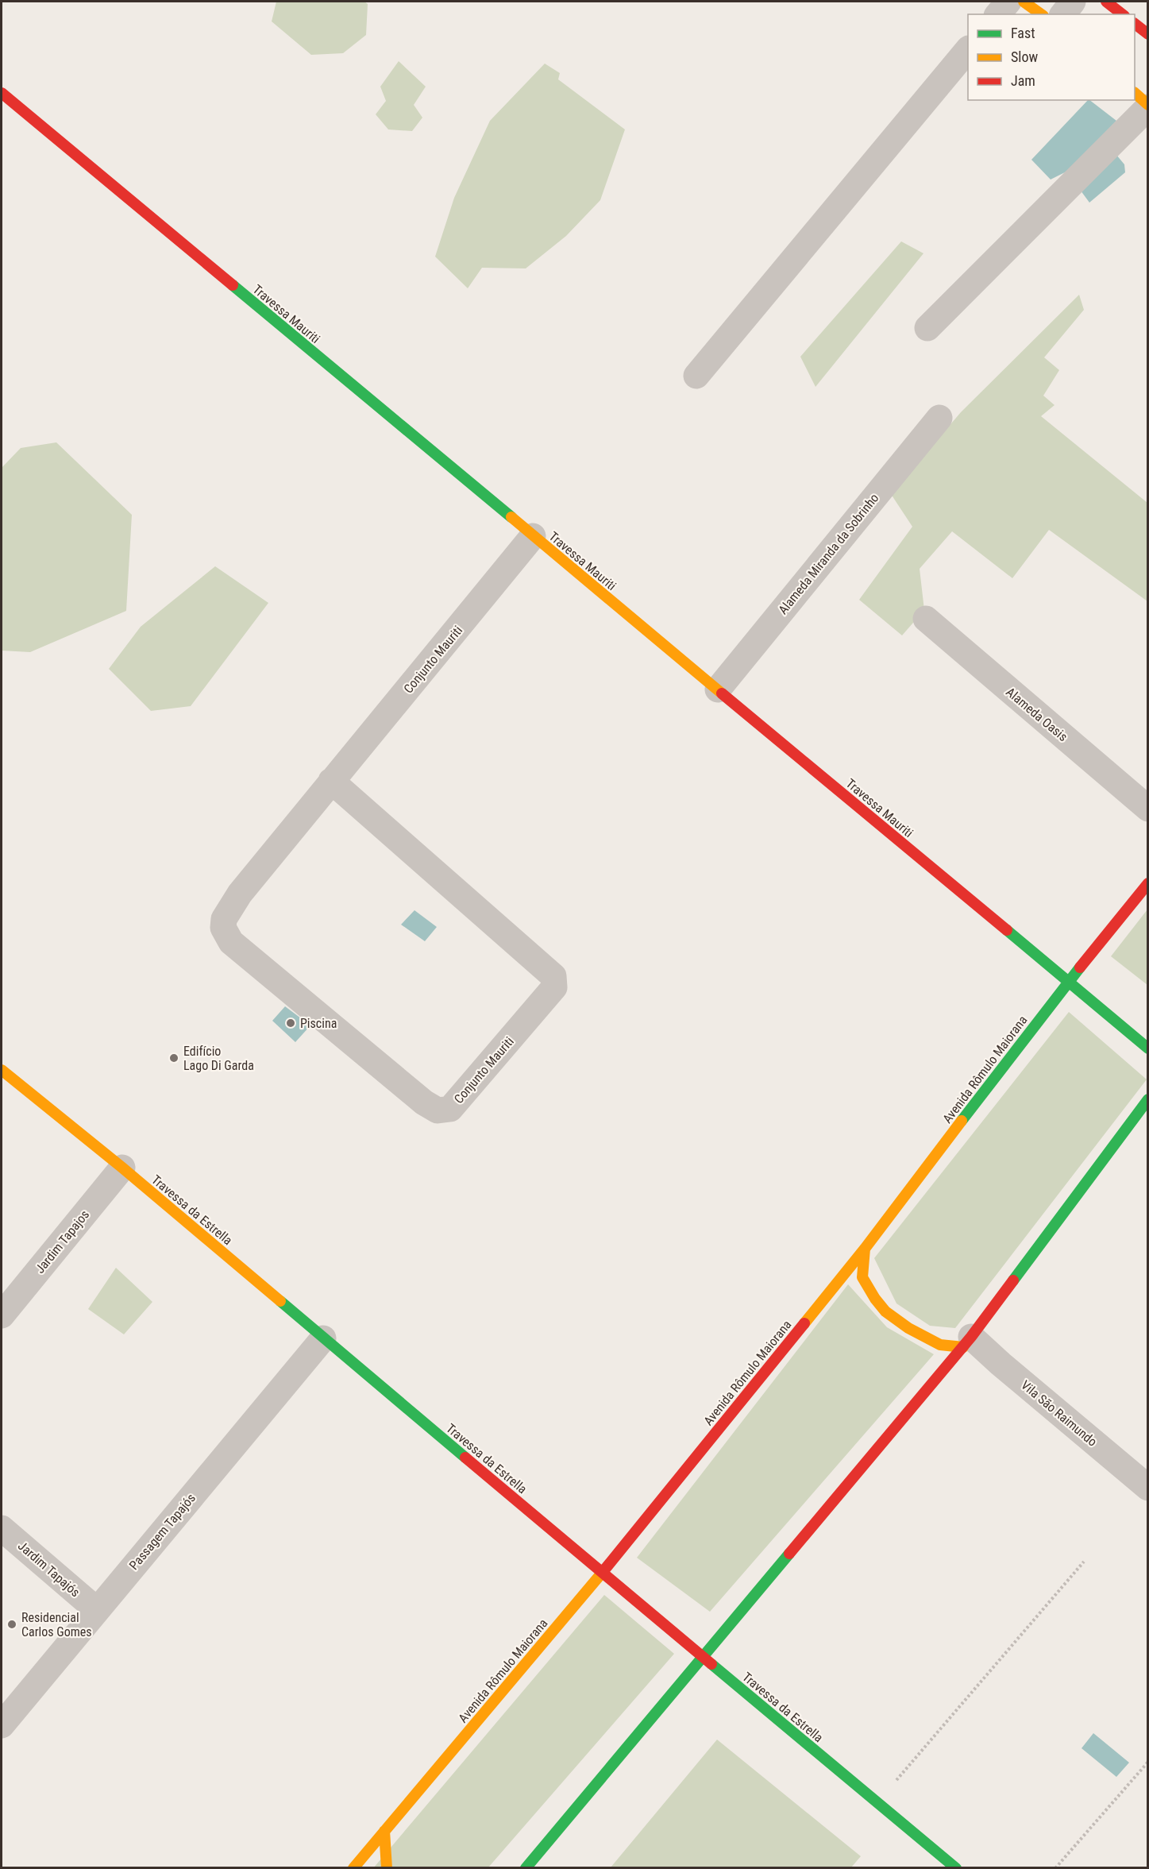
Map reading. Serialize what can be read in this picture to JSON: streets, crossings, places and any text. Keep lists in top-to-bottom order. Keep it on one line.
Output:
{"streets":{"street":["Travessa Mauriti","Alameda Miranda da Sobrinho","Conjunto Mauriti","Alameda Oasis","Avenida Rômulo Maiorana","Travessa da Estrella","Jardim Tapajos","Vila São Raimundo","Passagem Tapajós","Jardim Tapajós"]},"crossings":[["Travessa Mauriti","Alameda Miranda da Sobrinho"],["Travessa Mauriti","Conjunto Mauriti"],["Travessa Mauriti","Avenida Rômulo Maiorana"],["Avenida Rômulo Maiorana","Travessa da Estrella"],["Travessa da Estrella","Jardim Tapajos"],["Travessa da Estrella","Passagem Tapajós"],["Passagem Tapajós","Jardim Tapajós"]],"places":["Piscina","Edifício Lago Di Garda","Residencial Carlos Gomes"],"legend":["Fast","Slow","Jam"]}
